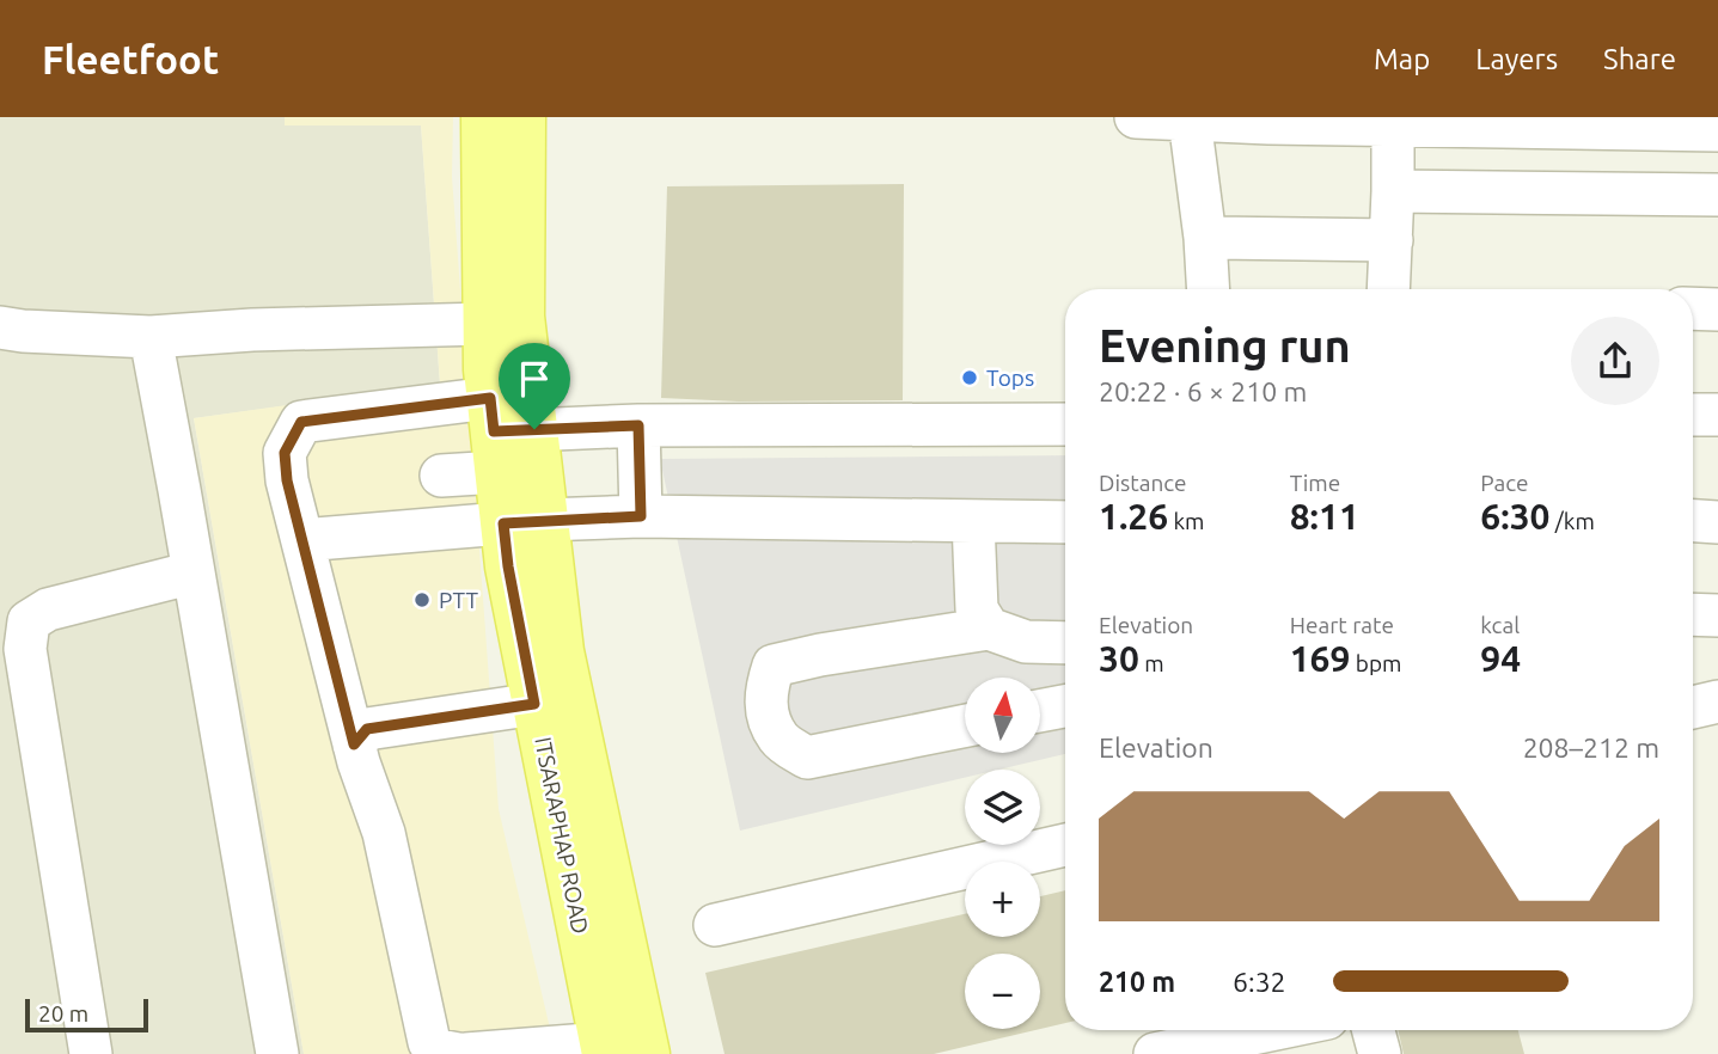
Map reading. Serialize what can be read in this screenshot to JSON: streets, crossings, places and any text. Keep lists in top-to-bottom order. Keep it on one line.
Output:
{"streets":{"main road":["ITSARAPHAP ROAD"]},"places":["Tops","PTT"],"scale_bar":"20 m","north":"top","page":{"header":"Fleetfoot","nav":["Map","Layers","Share"],"heading":["Evening run","20:22 · 6 × 210 m"],"stats":[["Distance","1.26 km"],["Time","8:11"],["Pace","6:30 /km"],["Elevation","30 m"],["Heart rate","169 bpm"],["kcal","94"]],"map_buttons":["+","−"],"chart":["Elevation","208–212 m"],"list":[{"name":"210 m","note":"6:32"}],"scale":"20 m"}}
